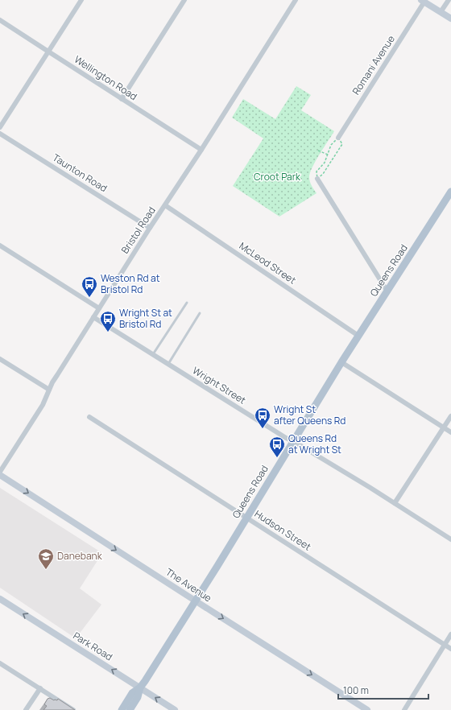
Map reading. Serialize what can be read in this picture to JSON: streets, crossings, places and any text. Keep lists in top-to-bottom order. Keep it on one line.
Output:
{"streets":{"main road":["Queens Road"],"street":["Romani Avenue","Wellington Road","Taunton Road","Bristol Road","McLeod Street","Wright Street","Hudson Street","The Avenue","Park Road"]},"crossings":[["Wellington Road","Bristol Road"],["Taunton Road","Bristol Road"],["Bristol Road","McLeod Street"],["Bristol Road","Wright Street"],["McLeod Street","Queens Road"],["Queens Road","Wright Street"],["Queens Road","Hudson Street"],["Queens Road","The Avenue"],["Queens Road","Park Road"]],"one_way":["The Avenue"],"parks":["Croot Park"],"places":{"bus stop":["Weston Rd at Bristol Rd","Wright St at Bristol Rd","Wright St after Queens Rd","Queens Rd at Wright St"],"school or university":["Danebank"]},"scale_bar":"100 m"}
